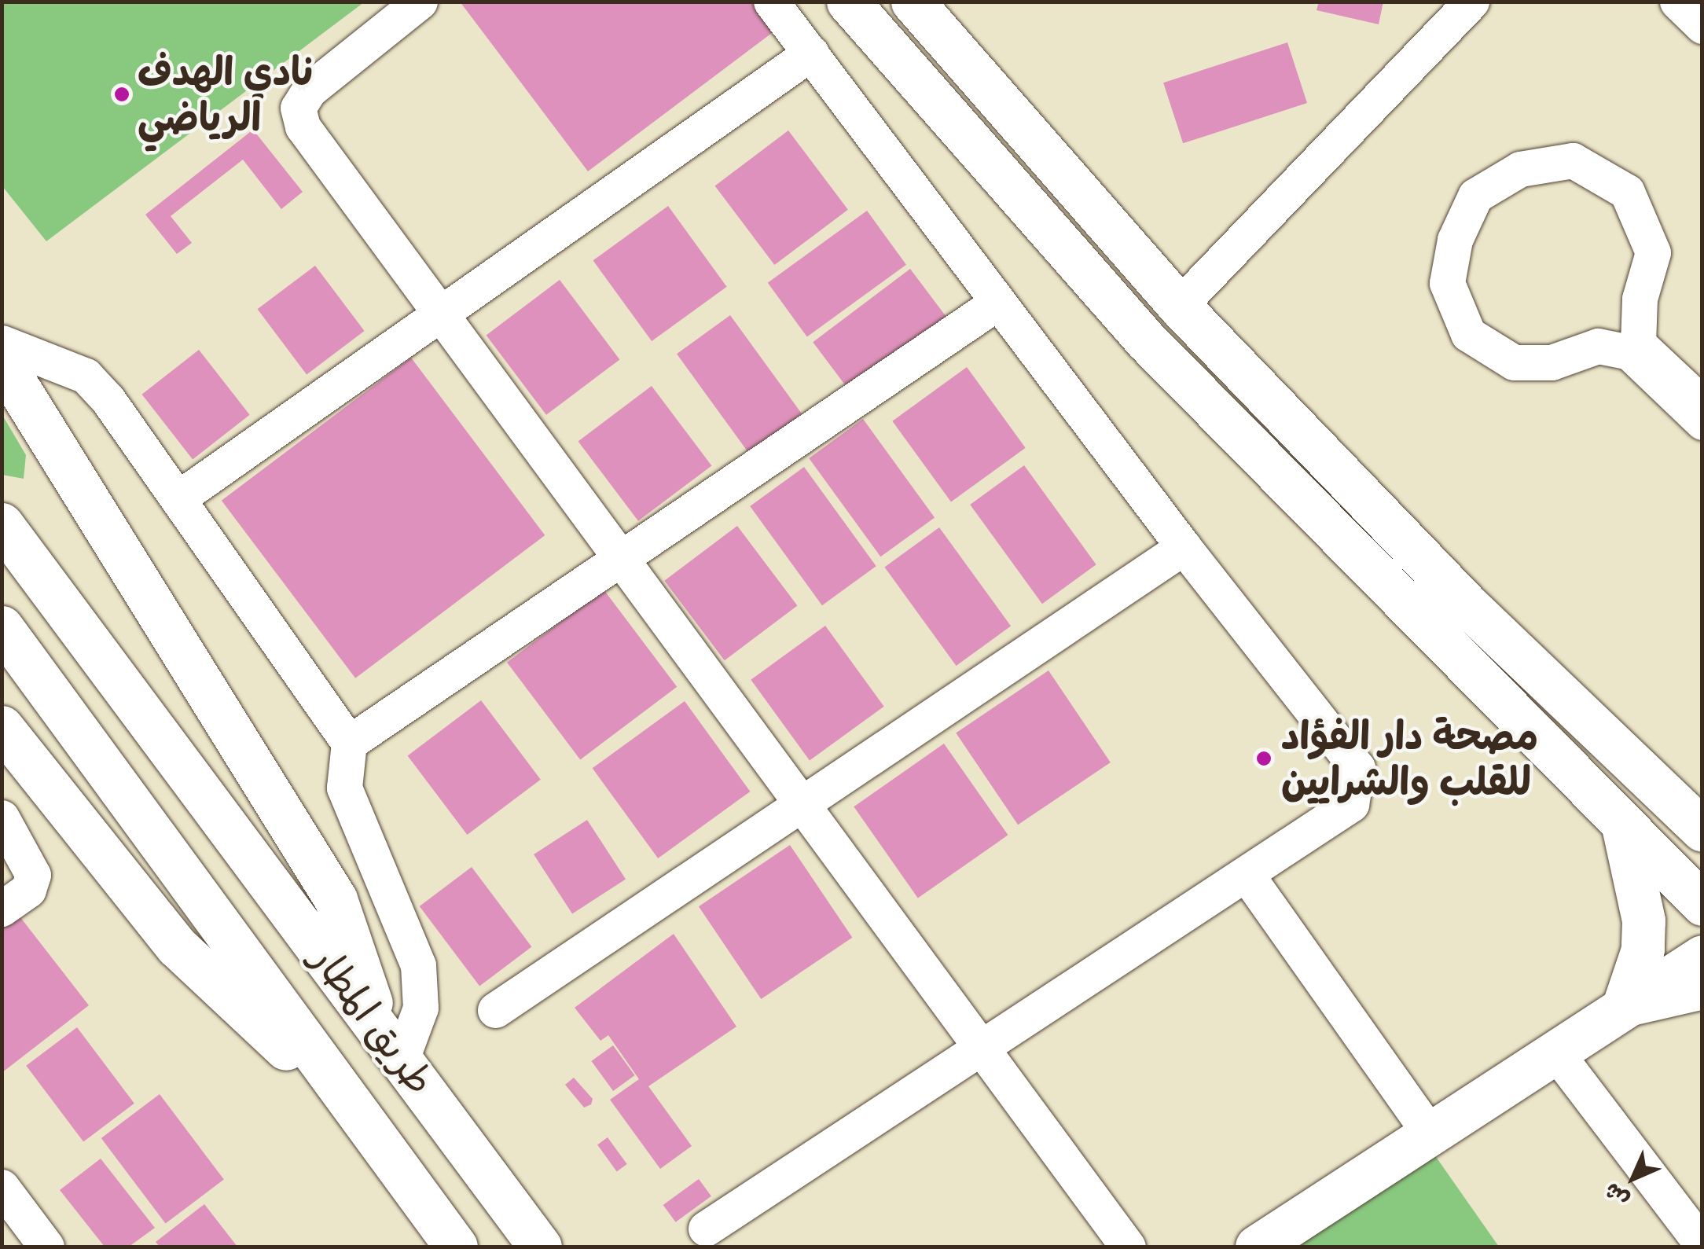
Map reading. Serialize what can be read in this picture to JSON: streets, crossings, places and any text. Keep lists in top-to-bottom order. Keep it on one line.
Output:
{"streets":{"main road":["طريق المطار"]},"places":["نادي الهدف الرياضي","مصحة دار الفؤاد للقلب والشرايين"],"north":"bottom left"}
